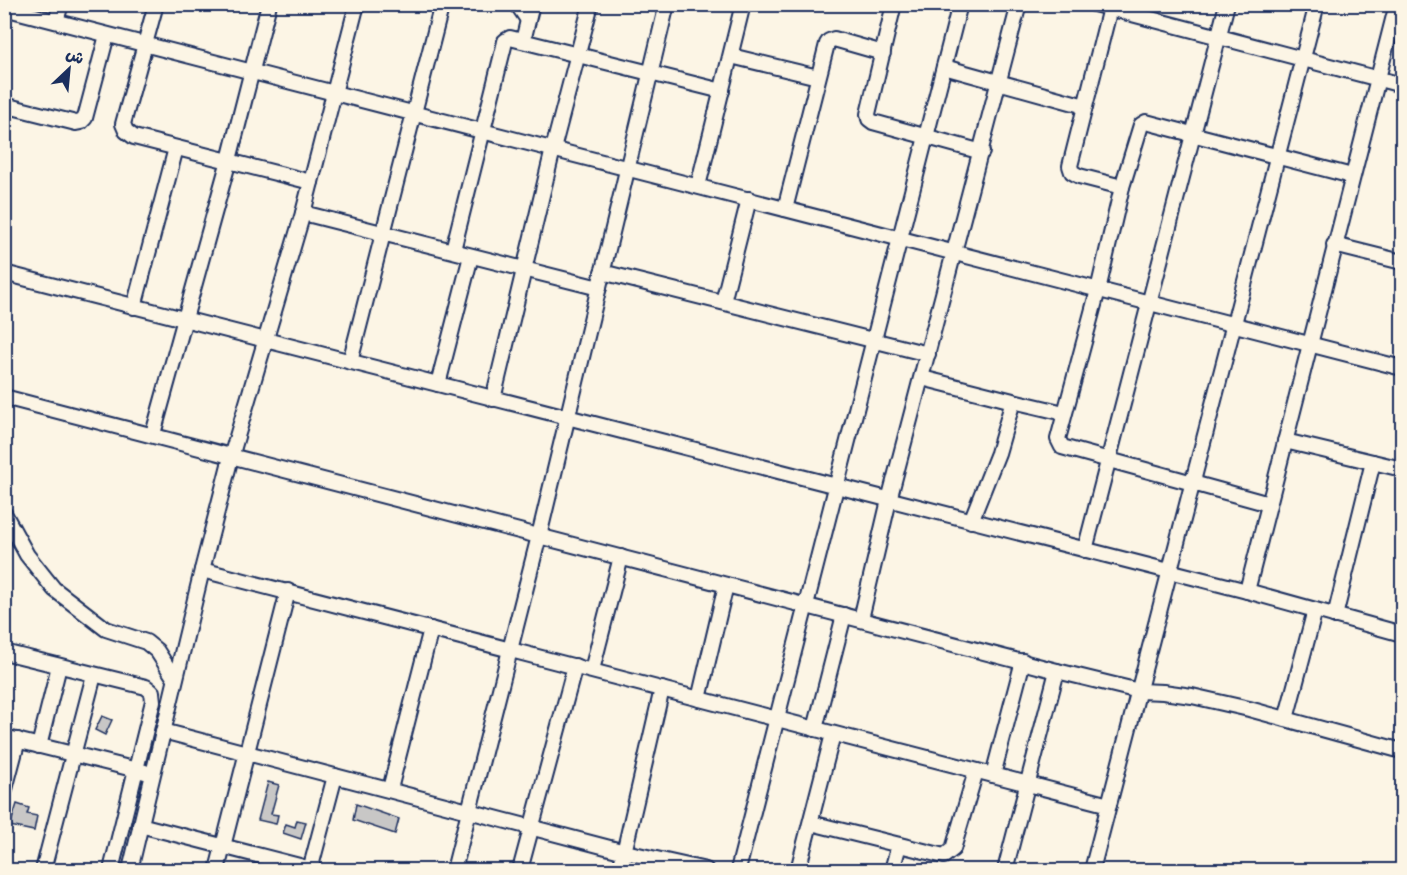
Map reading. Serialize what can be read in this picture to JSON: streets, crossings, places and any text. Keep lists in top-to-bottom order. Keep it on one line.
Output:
{"north":"top right"}
